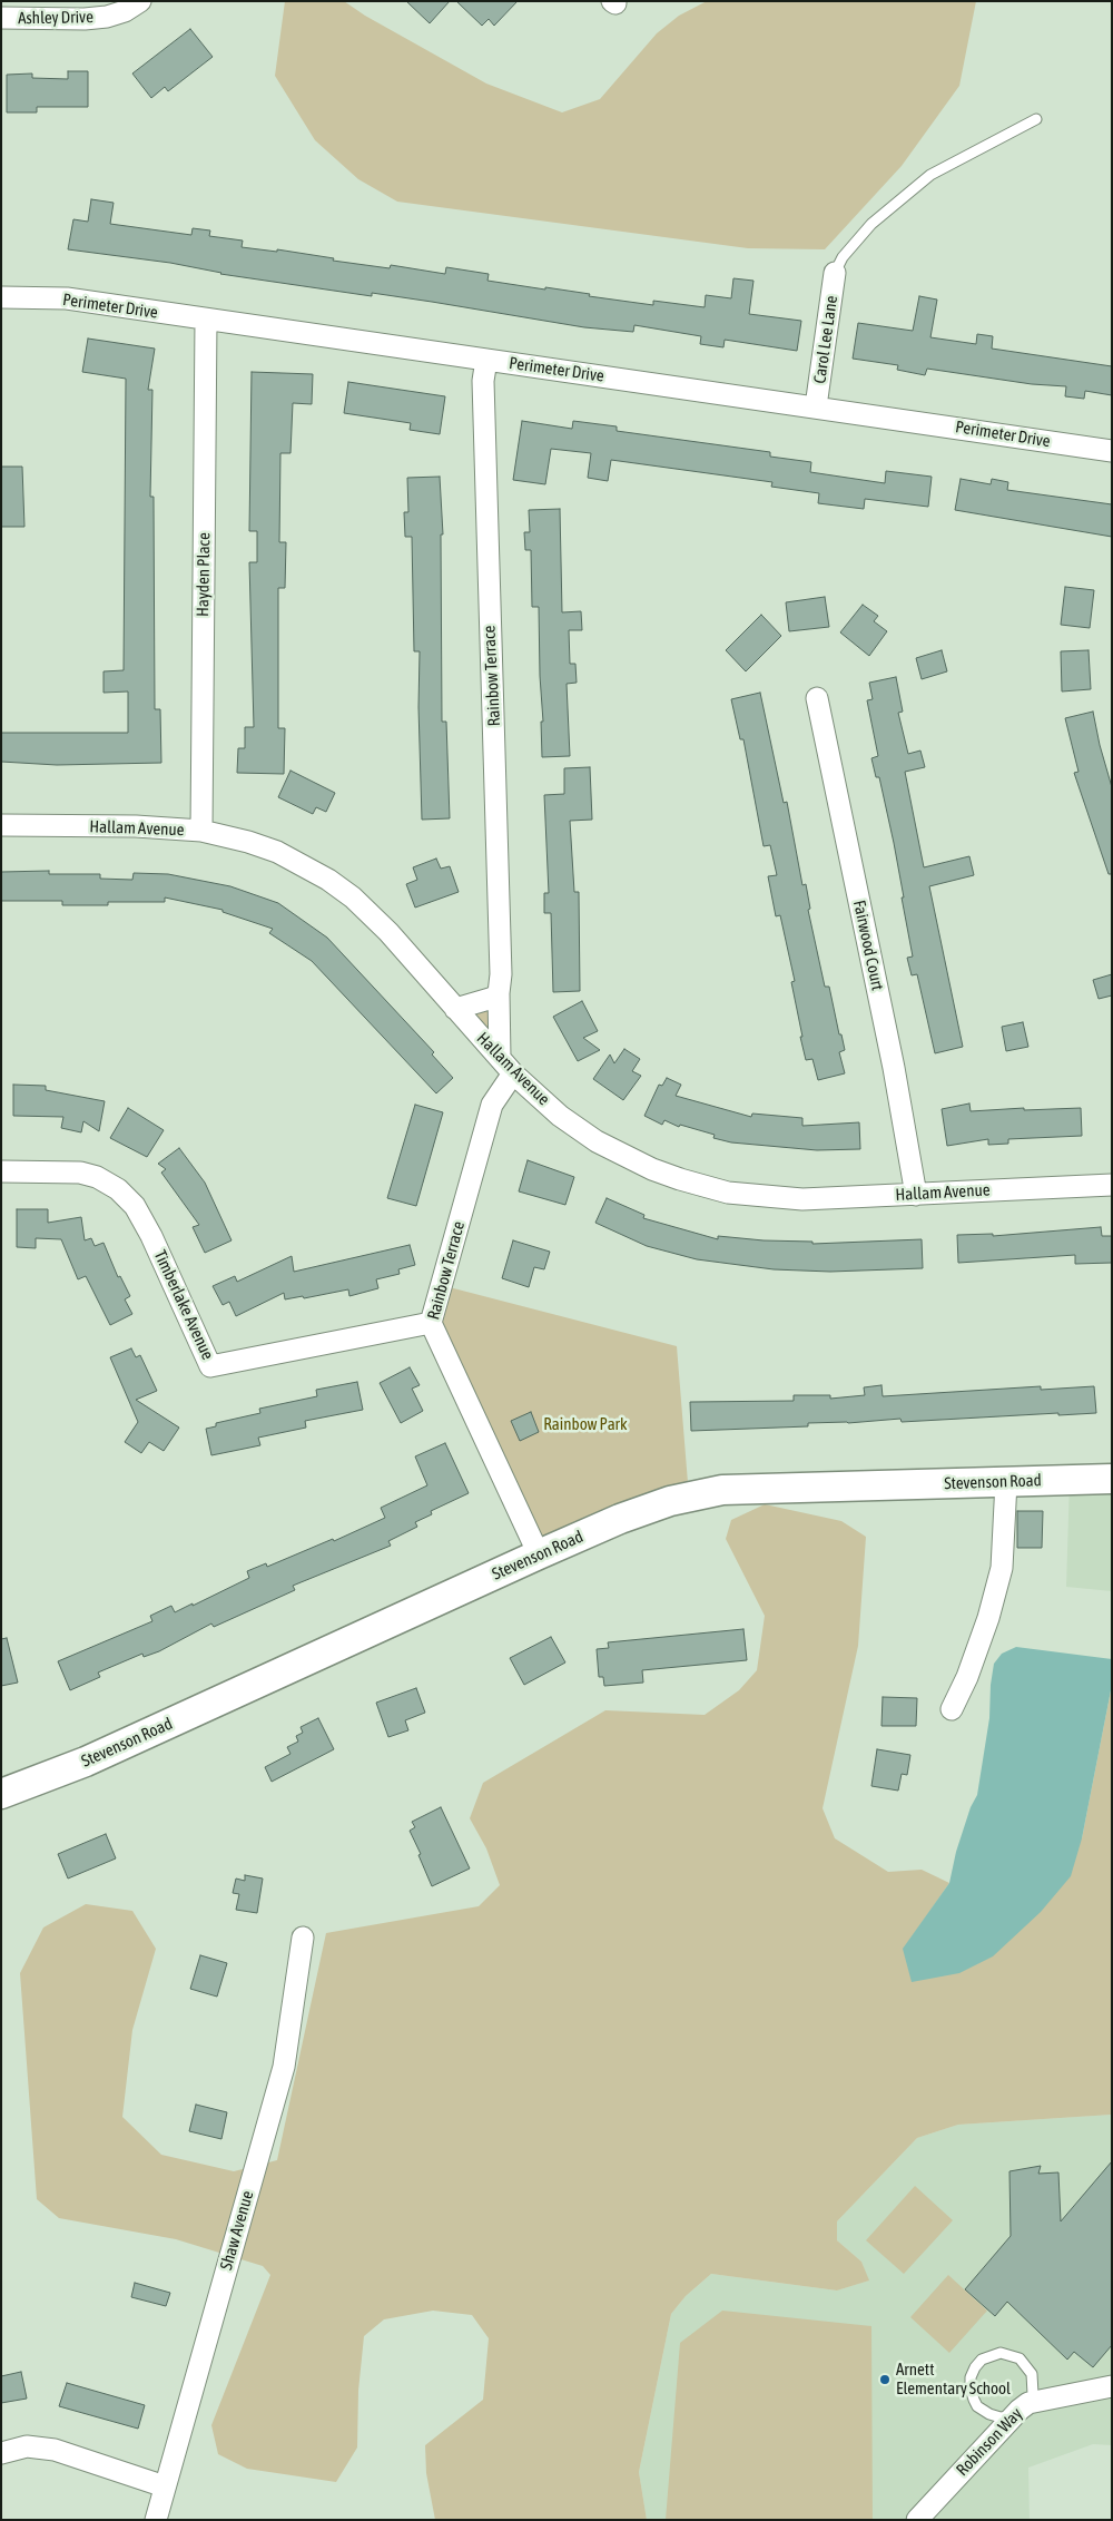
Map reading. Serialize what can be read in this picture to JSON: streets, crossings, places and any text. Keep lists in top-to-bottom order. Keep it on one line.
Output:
{"streets":{"main road":["Stevenson Road"],"street":["Ashley Drive","Perimeter Drive","Carol Lee Lane","Hayden Place","Rainbow Terrace","Hallam Avenue","Fairwood Court","Timberlake Avenue","Shaw Avenue","Robinson Way"]},"crossings":[["Perimeter Drive","Carol Lee Lane"],["Perimeter Drive","Hayden Place"],["Perimeter Drive","Rainbow Terrace"],["Hayden Place","Hallam Avenue"],["Rainbow Terrace","Hallam Avenue"],["Rainbow Terrace","Timberlake Avenue"],["Rainbow Terrace","Stevenson Road"],["Hallam Avenue","Fairwood Court"]],"parks":["Rainbow Park"],"places":["Arnett Elementary School"]}
